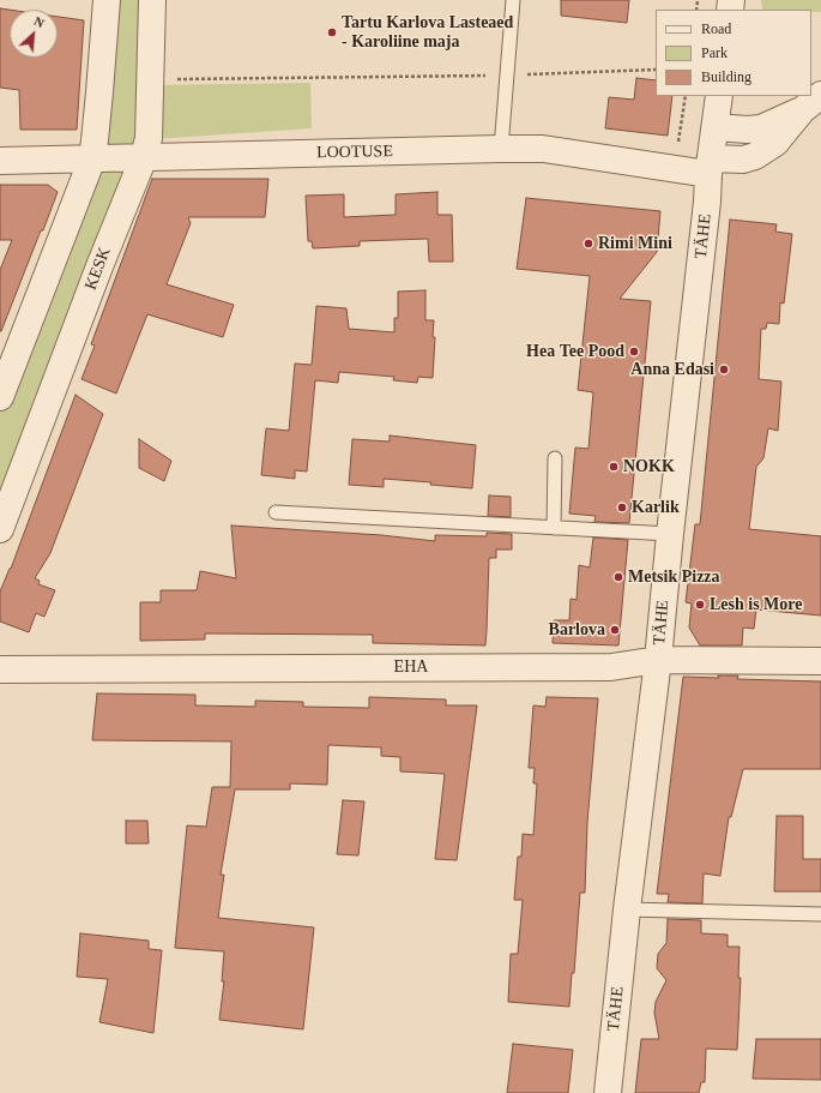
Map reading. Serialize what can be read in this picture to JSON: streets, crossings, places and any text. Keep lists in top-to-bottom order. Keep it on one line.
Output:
{"streets":{"street":["LOOTUSE","TÄHE","KESK","EHA"]},"crossings":[["LOOTUSE","TÄHE"],["LOOTUSE","KESK"],["TÄHE","EHA"]],"places":["Tartu Karlova Lasteaed - Karoliine maja","Rimi Mini","Hea Tee Pood","Anna Edasi","NOKK","Karlik","Metsik Pizza","Lesh is More","Barlova"],"legend":["Road","Park","Building"],"north":"top right"}
